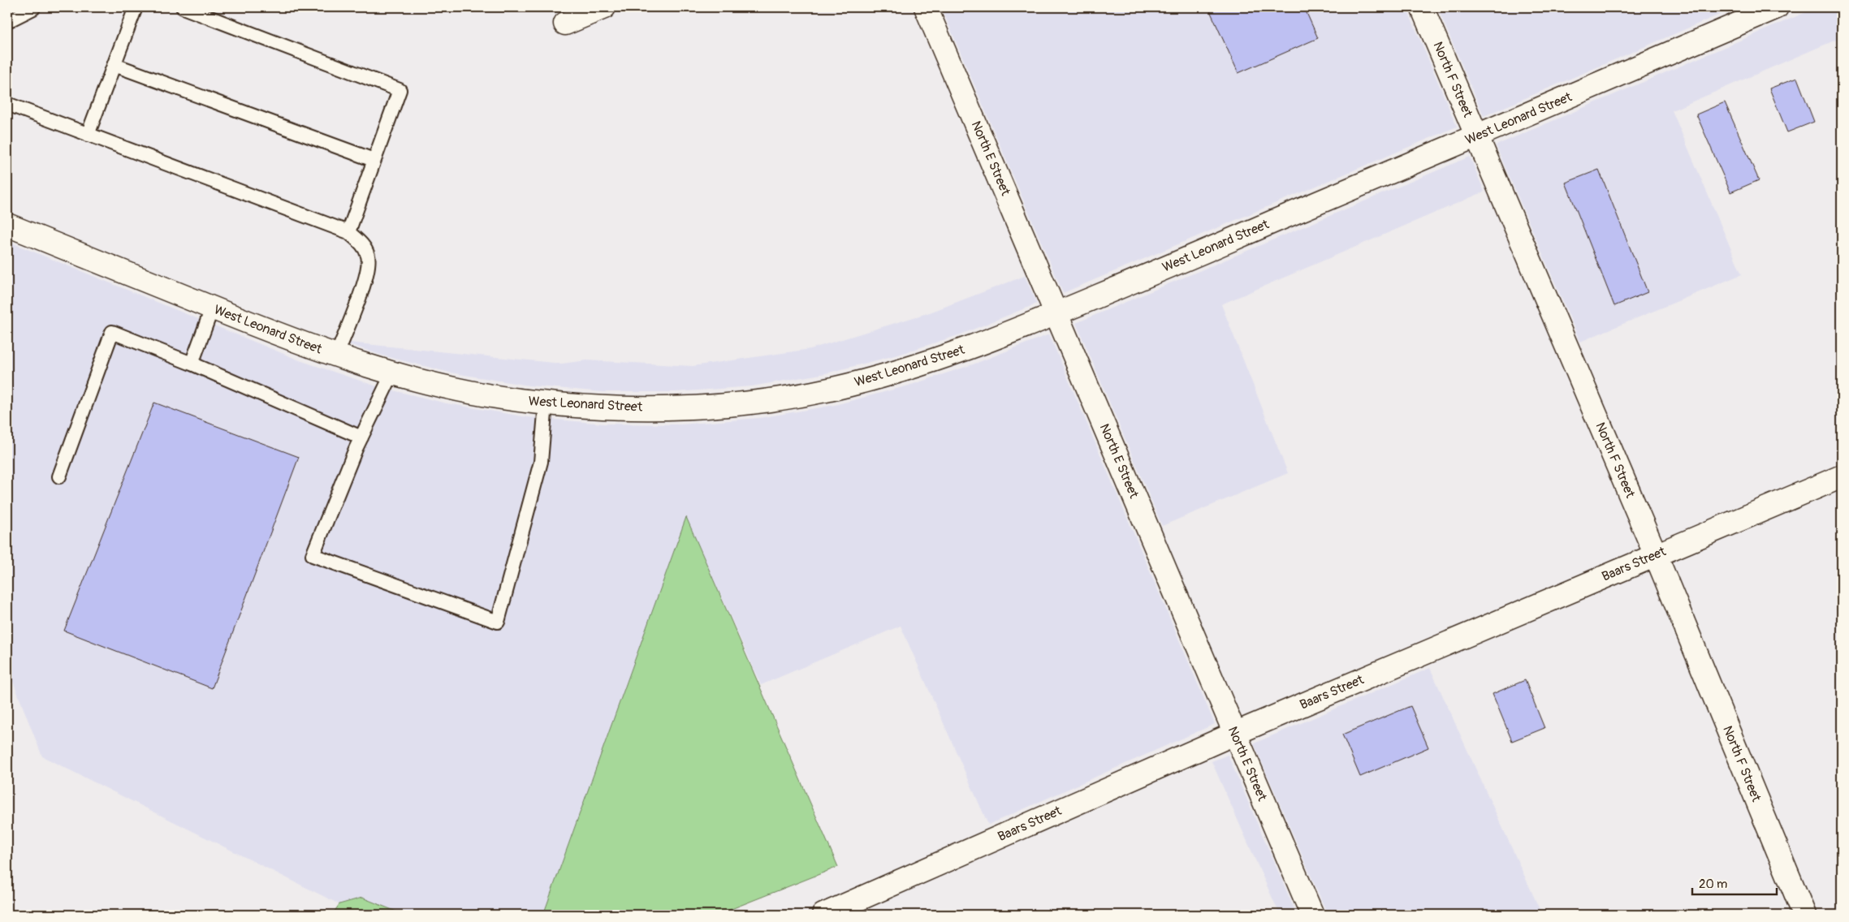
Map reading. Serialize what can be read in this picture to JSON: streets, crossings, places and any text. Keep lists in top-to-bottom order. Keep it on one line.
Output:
{"streets":{"street":["North F Street","West Leonard Street","North E Street","Baars Street"]},"crossings":[["North F Street","West Leonard Street"],["North F Street","Baars Street"],["West Leonard Street","North E Street"],["North E Street","Baars Street"]],"scale_bar":"20 m"}
